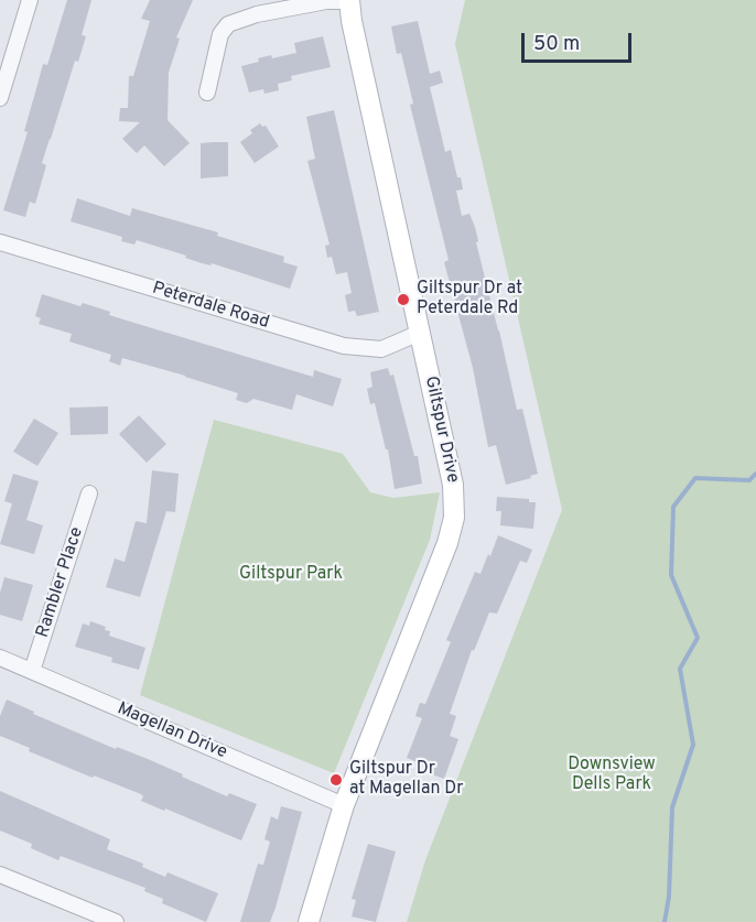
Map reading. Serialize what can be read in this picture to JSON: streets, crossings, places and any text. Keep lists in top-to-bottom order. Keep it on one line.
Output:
{"streets":{"street":["Peterdale Road","Giltspur Drive","Rambler Place","Magellan Drive"]},"crossings":[["Peterdale Road","Giltspur Drive"],["Giltspur Drive","Magellan Drive"],["Rambler Place","Magellan Drive"]],"parks":["Giltspur Park","Downsview Dells Park"],"places":["Giltspur Dr at Peterdale Rd","Giltspur Dr at Magellan Dr"],"scale_bar":"50 m"}
